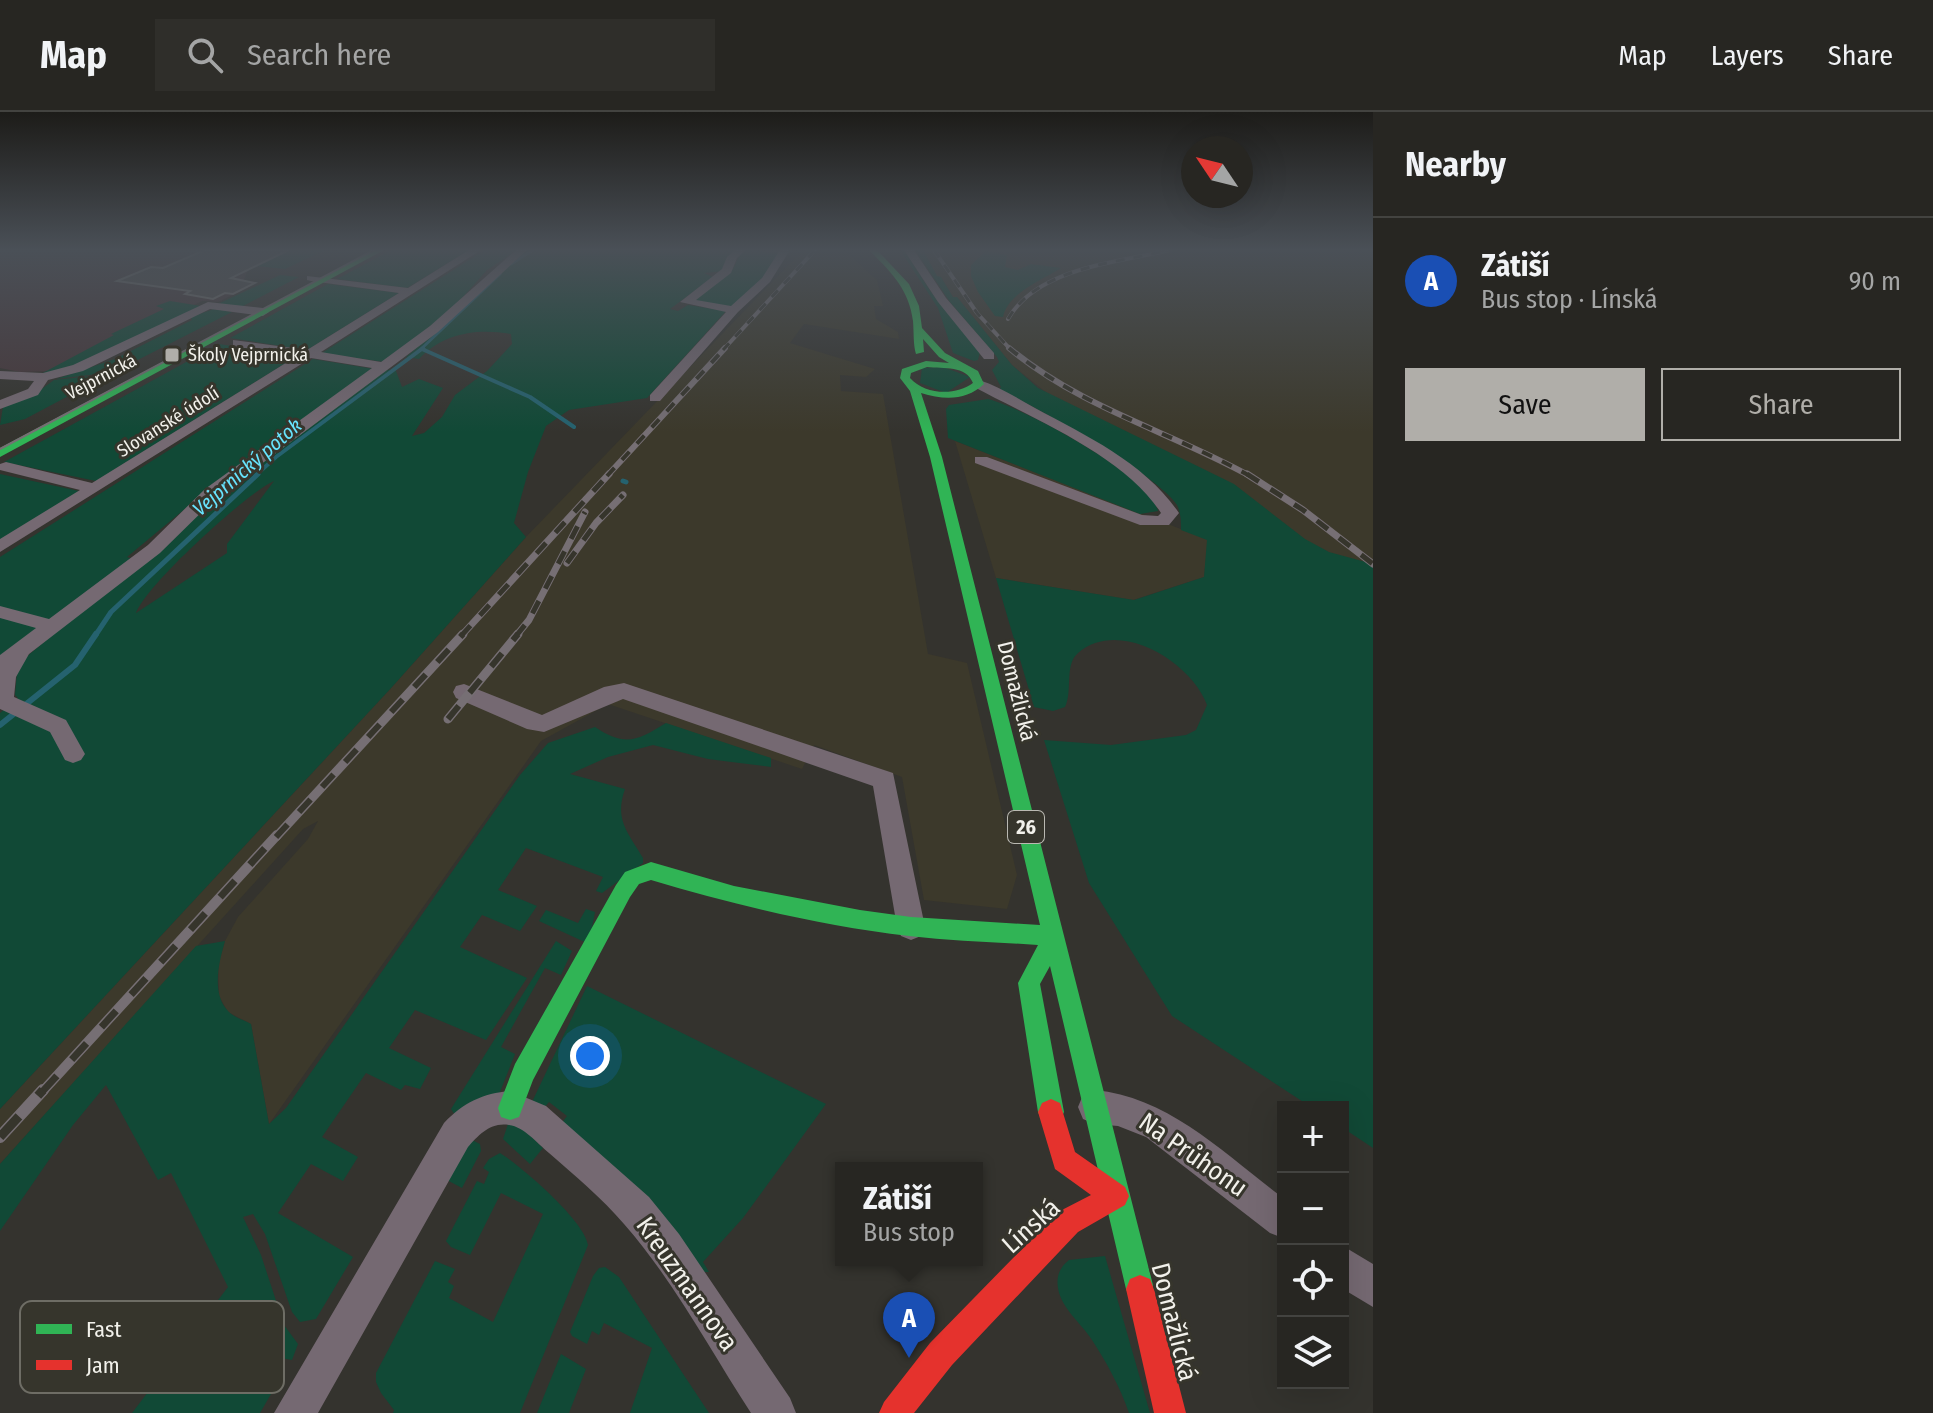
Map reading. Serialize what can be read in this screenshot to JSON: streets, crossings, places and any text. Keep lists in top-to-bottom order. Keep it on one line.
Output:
{"streets":{"main road":["Vejprnická","Domažlická","26","Línská"],"street":["Slovanské údolí","Na Průhonu","Kreuzmannova"]},"crossings":[["Domažlická","Na Průhonu"],["Domažlická","Línská"]],"water":["Vejprnický potok"],"places":{"transit":["Školy Vejprnická"]},"legend":["Fast","Jam"],"north":"top left","page":{"header":"Map","search":"Search here","nav":["Map","Layers","Share"],"heading":"Nearby","list":[{"mark":"A","name":"Zátiší","note":"Bus stop · Línská","value":"90 m"}],"buttons":["Save","Share"],"map_buttons":["+","−"],"popup":["Zátiší","Bus stop"],"pins":"A"}}
